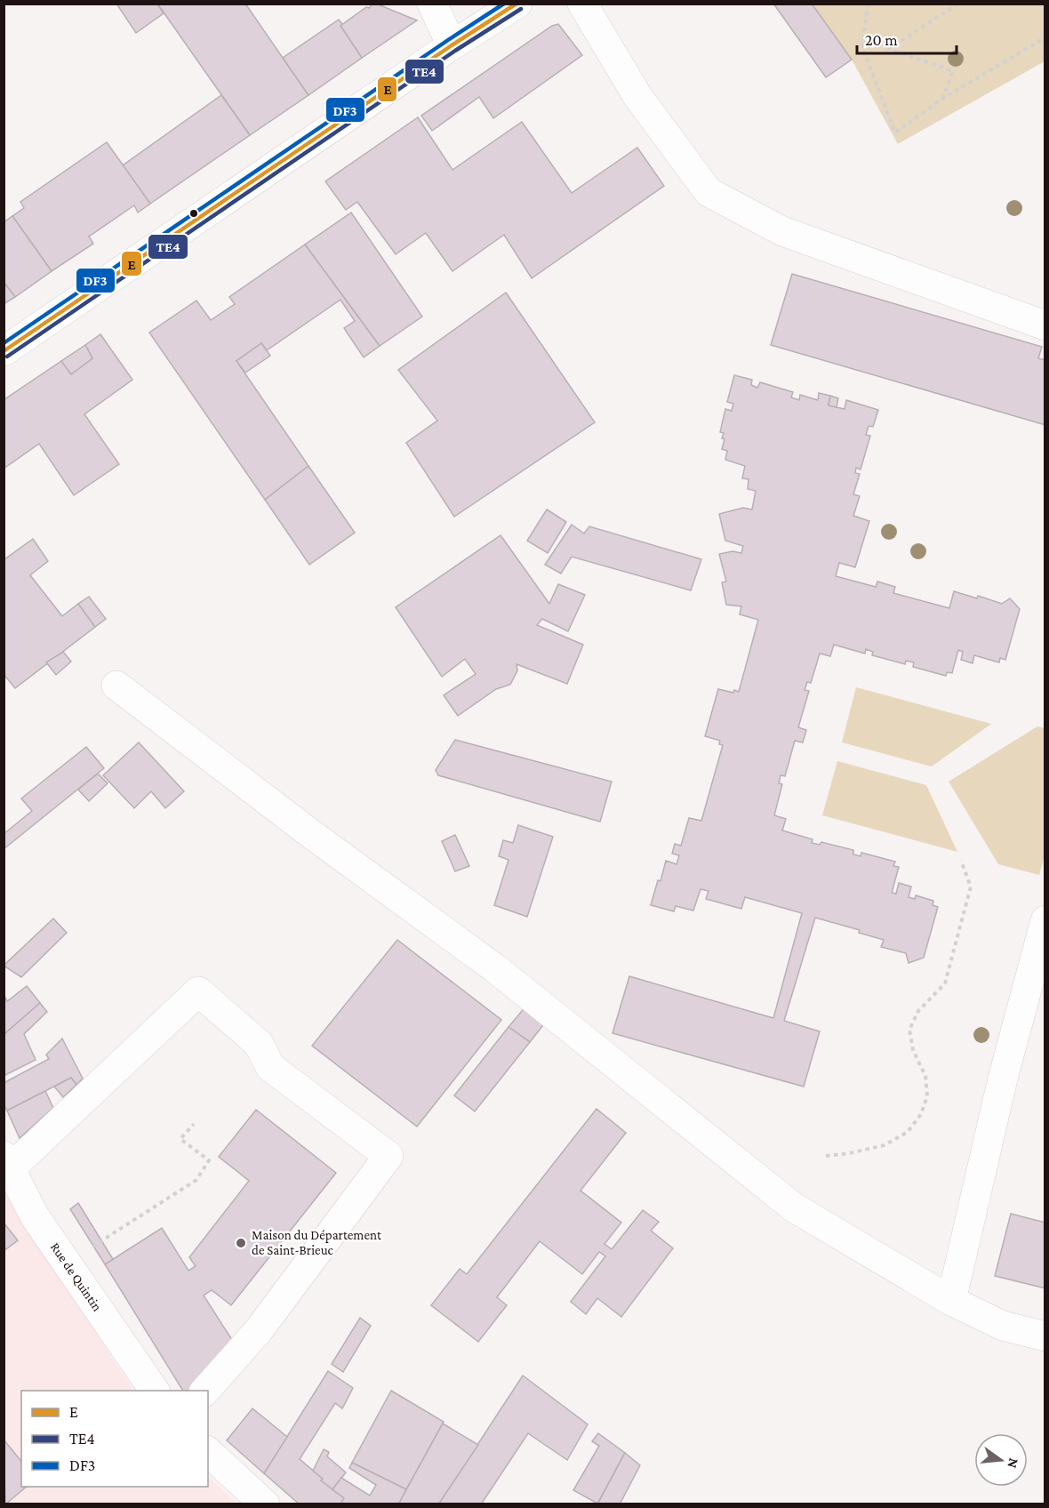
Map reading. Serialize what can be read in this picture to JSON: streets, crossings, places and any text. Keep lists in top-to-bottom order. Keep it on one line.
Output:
{"streets":{"street":["Rue de Quintin"]},"places":["Maison du Département de Saint-Brieuc"],"lines":["transit line E","transit line DF3","transit line TE4"],"legend":["E","TE4","DF3"],"scale_bar":"20 m","north":"right"}
